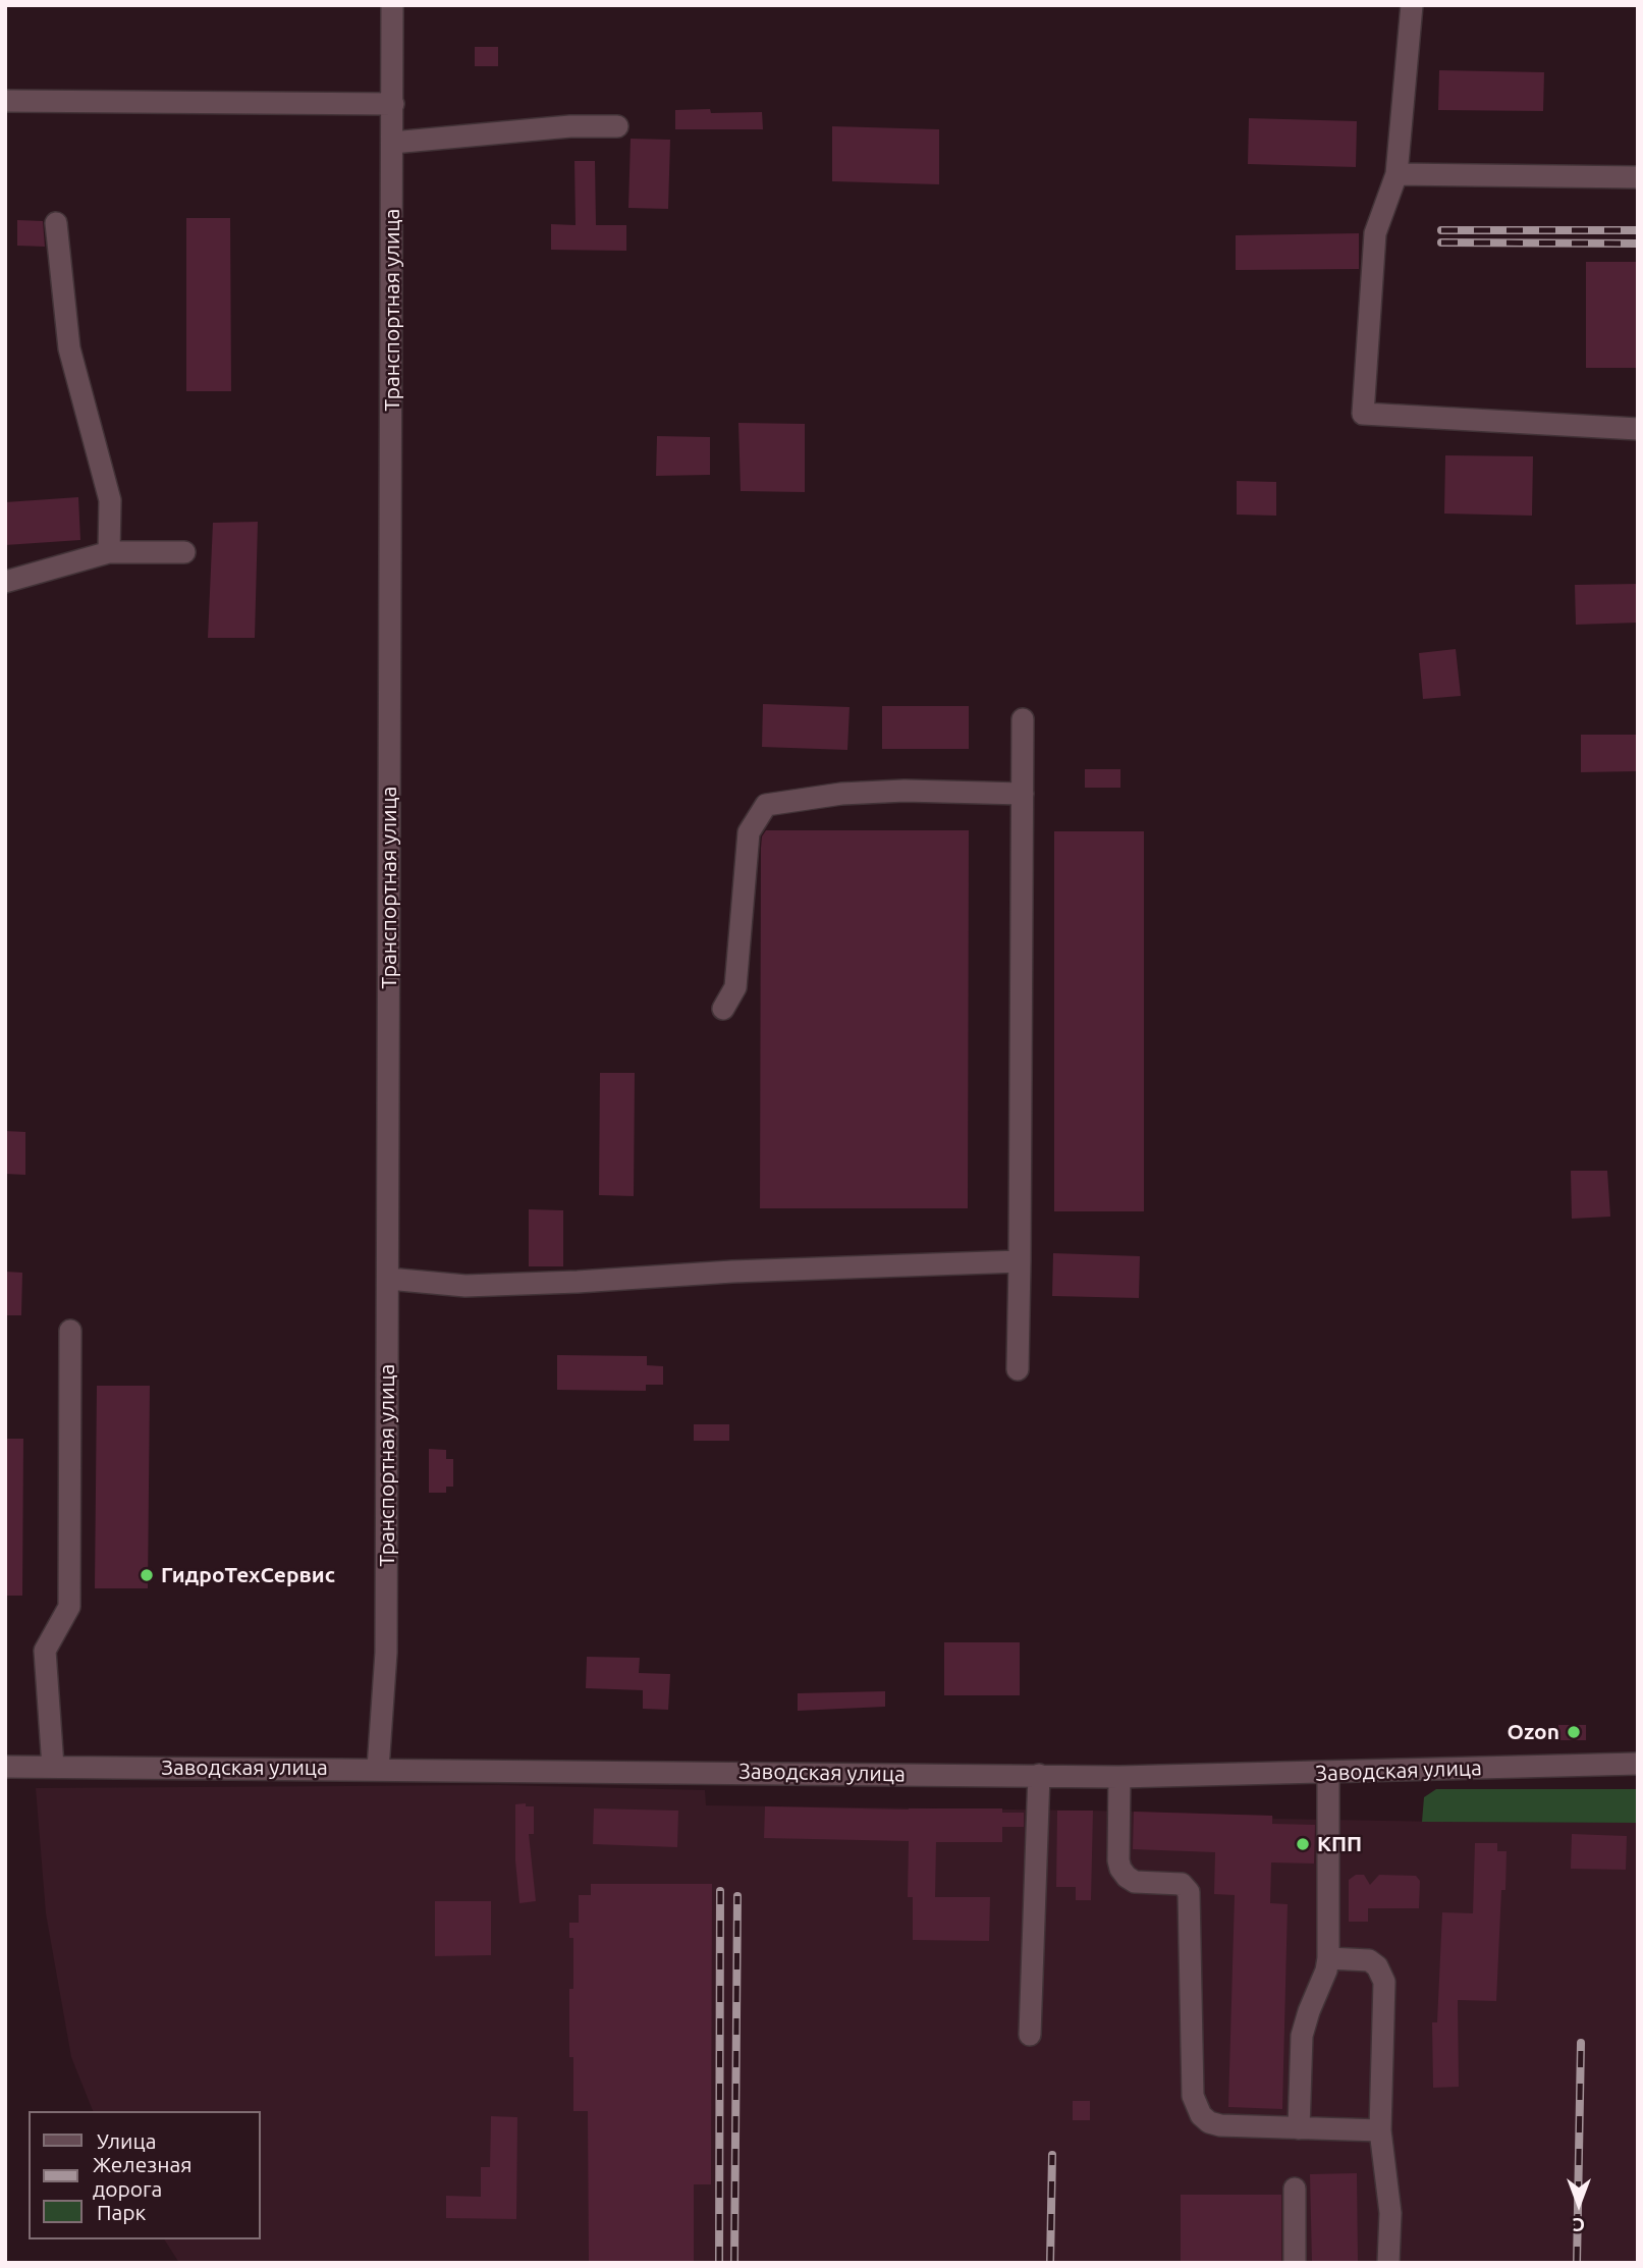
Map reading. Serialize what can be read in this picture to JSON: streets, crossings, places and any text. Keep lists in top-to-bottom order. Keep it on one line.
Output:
{"streets":{"street":["Транспортная улица","Заводская улица"]},"crossings":[["Транспортная улица","Заводская улица"]],"places":["ГидроТехСервис","Ozon","КПП"],"legend":["Улица","Железная дорога","Парк"],"north":"bottom"}
